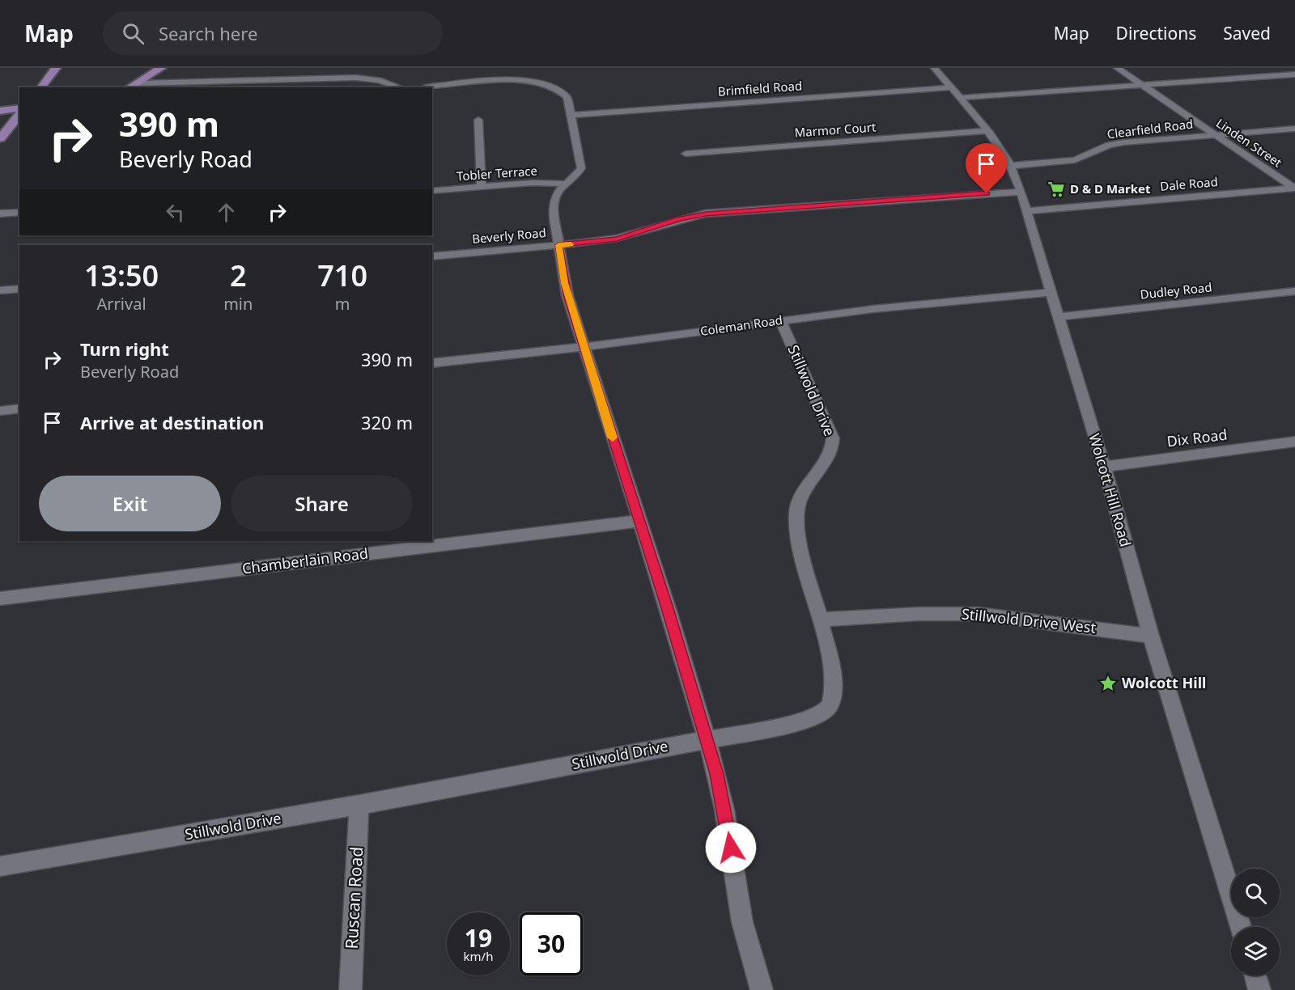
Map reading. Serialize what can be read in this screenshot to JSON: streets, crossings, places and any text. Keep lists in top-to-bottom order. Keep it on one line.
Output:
{"streets":{"street":["Brimfield Road","Clearfield Road","Marmor Court","Linden Street","Tobler Terrace","Dale Road","Beverly Road","Dudley Road","Coleman Road","Stillwold Drive","Dix Road","Wolcott Hill Road","Chamberlain Road","Stillwold Drive West","Ruscan Road"]},"crossings":[["Brimfield Road","Linden Street"],["Brimfield Road","Wolcott Hill Road"],["Clearfield Road","Linden Street"],["Clearfield Road","Wolcott Hill Road"],["Marmor Court","Wolcott Hill Road"],["Linden Street","Dale Road"],["Dale Road","Wolcott Hill Road"],["Beverly Road","Wolcott Hill Road"],["Dudley Road","Wolcott Hill Road"],["Coleman Road","Stillwold Drive"],["Coleman Road","Wolcott Hill Road"],["Stillwold Drive","Stillwold Drive West"],["Stillwold Drive","Ruscan Road"],["Dix Road","Wolcott Hill Road"],["Wolcott Hill Road","Stillwold Drive West"]],"places":{"supermarket":["D & D Market"],"place":["Wolcott Hill"]},"page":{"header":"Map","search":"Search here","nav":["Map","Directions","Saved"],"turn":["390 m","Beverly Road"],"eta":["13:50","Arrival","2","min","710","m"],"list":[{"name":"Turn right","note":"Beverly Road","value":"390 m"},{"name":"Arrive at destination","value":"320 m"}],"buttons":["Exit","Share"],"speed":"19 km/h","limit":"30"}}
